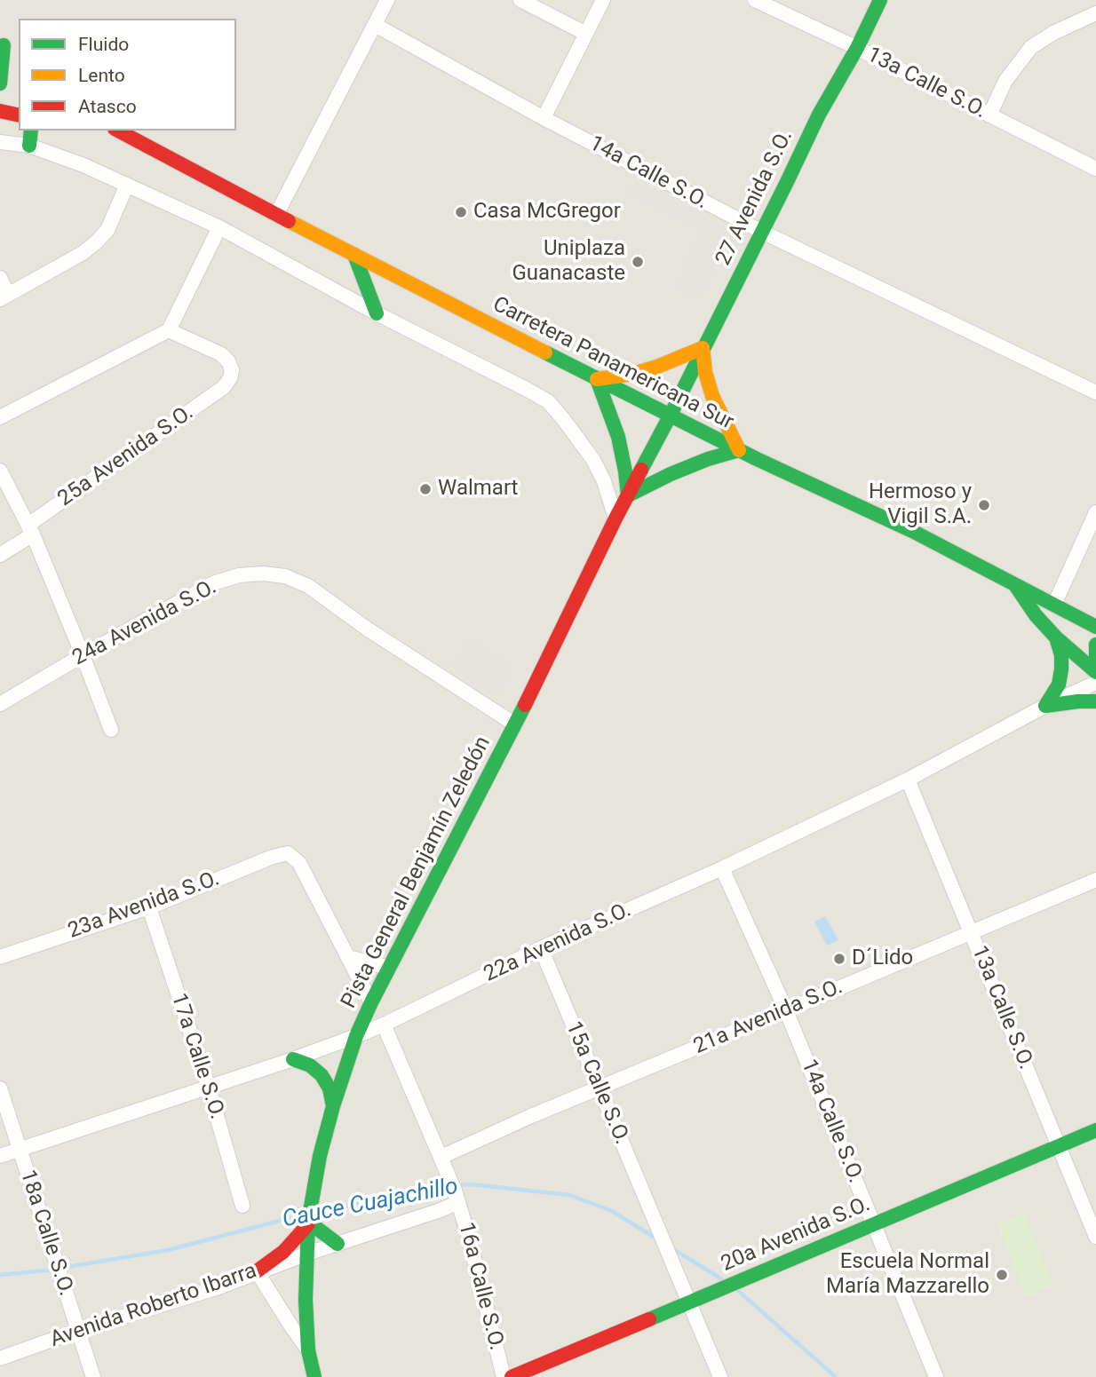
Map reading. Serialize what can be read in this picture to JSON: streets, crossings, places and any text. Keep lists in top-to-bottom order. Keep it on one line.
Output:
{"streets":{"main road":["27 Avenida S.O.","Carretera Panamericana Sur","Pista General Benjamín Zeledón","20a Avenida S.O."],"street":["13a Calle S.O.","14a Calle S.O.","25a Avenida S.O.","24a Avenida S.O.","23a Avenida S.O.","22a Avenida S.O.","21a Avenida S.O.","17a Calle S.O.","15a Calle S.O.","18a Calle S.O.","16a Calle S.O.","Avenida Roberto Ibarra"]},"crossings":[["13a Calle S.O.","27 Avenida S.O."],["13a Calle S.O.","22a Avenida S.O."],["13a Calle S.O.","21a Avenida S.O."],["13a Calle S.O.","20a Avenida S.O."],["14a Calle S.O.","27 Avenida S.O."],["14a Calle S.O.","22a Avenida S.O."],["14a Calle S.O.","21a Avenida S.O."],["14a Calle S.O.","20a Avenida S.O."],["27 Avenida S.O.","Carretera Panamericana Sur"],["27 Avenida S.O.","Pista General Benjamín Zeledón"],["Carretera Panamericana Sur","Pista General Benjamín Zeledón"],["24a Avenida S.O.","Pista General Benjamín Zeledón"],["Pista General Benjamín Zeledón","22a Avenida S.O."],["Pista General Benjamín Zeledón","Avenida Roberto Ibarra"],["23a Avenida S.O.","17a Calle S.O."],["22a Avenida S.O.","17a Calle S.O."],["22a Avenida S.O.","15a Calle S.O."],["22a Avenida S.O.","18a Calle S.O."],["22a Avenida S.O.","16a Calle S.O."],["21a Avenida S.O.","15a Calle S.O."],["21a Avenida S.O.","16a Calle S.O."],["15a Calle S.O.","20a Avenida S.O."],["18a Calle S.O.","Avenida Roberto Ibarra"]],"water":["Cauce Cuajachillo"],"places":["Casa McGregor","Uniplaza Guanacaste","Walmart","Hermoso y Vigil S.A.","D´Lido","Escuela Normal María Mazzarello"],"legend":["Fluido","Lento","Atasco"]}
